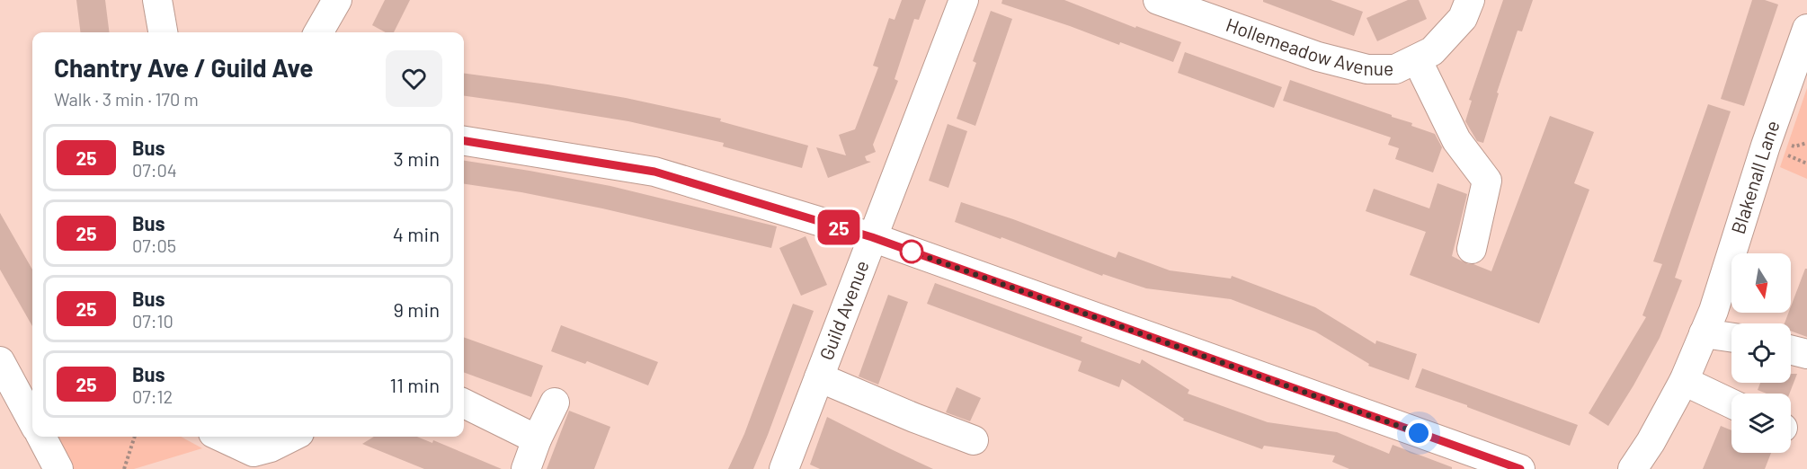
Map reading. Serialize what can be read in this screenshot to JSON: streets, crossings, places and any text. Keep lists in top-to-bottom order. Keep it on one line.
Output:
{"streets":{"street":["Hollemeadow Avenue","Blakenall Lane","Guild Avenue"]},"lines":["bus line 25"],"north":"bottom","page":{"on_map":"25","heading":["Chantry Ave / Guild Ave","Walk · 3 min · 170 m"],"list":[{"mark":"25","name":"Bus","note":"07:04","value":"3 min"},{"mark":"25","name":"Bus","note":"07:05","value":"4 min"},{"mark":"25","name":"Bus","note":"07:10","value":"9 min"},{"mark":"25","name":"Bus","note":"07:12","value":"11 min"}]}}
